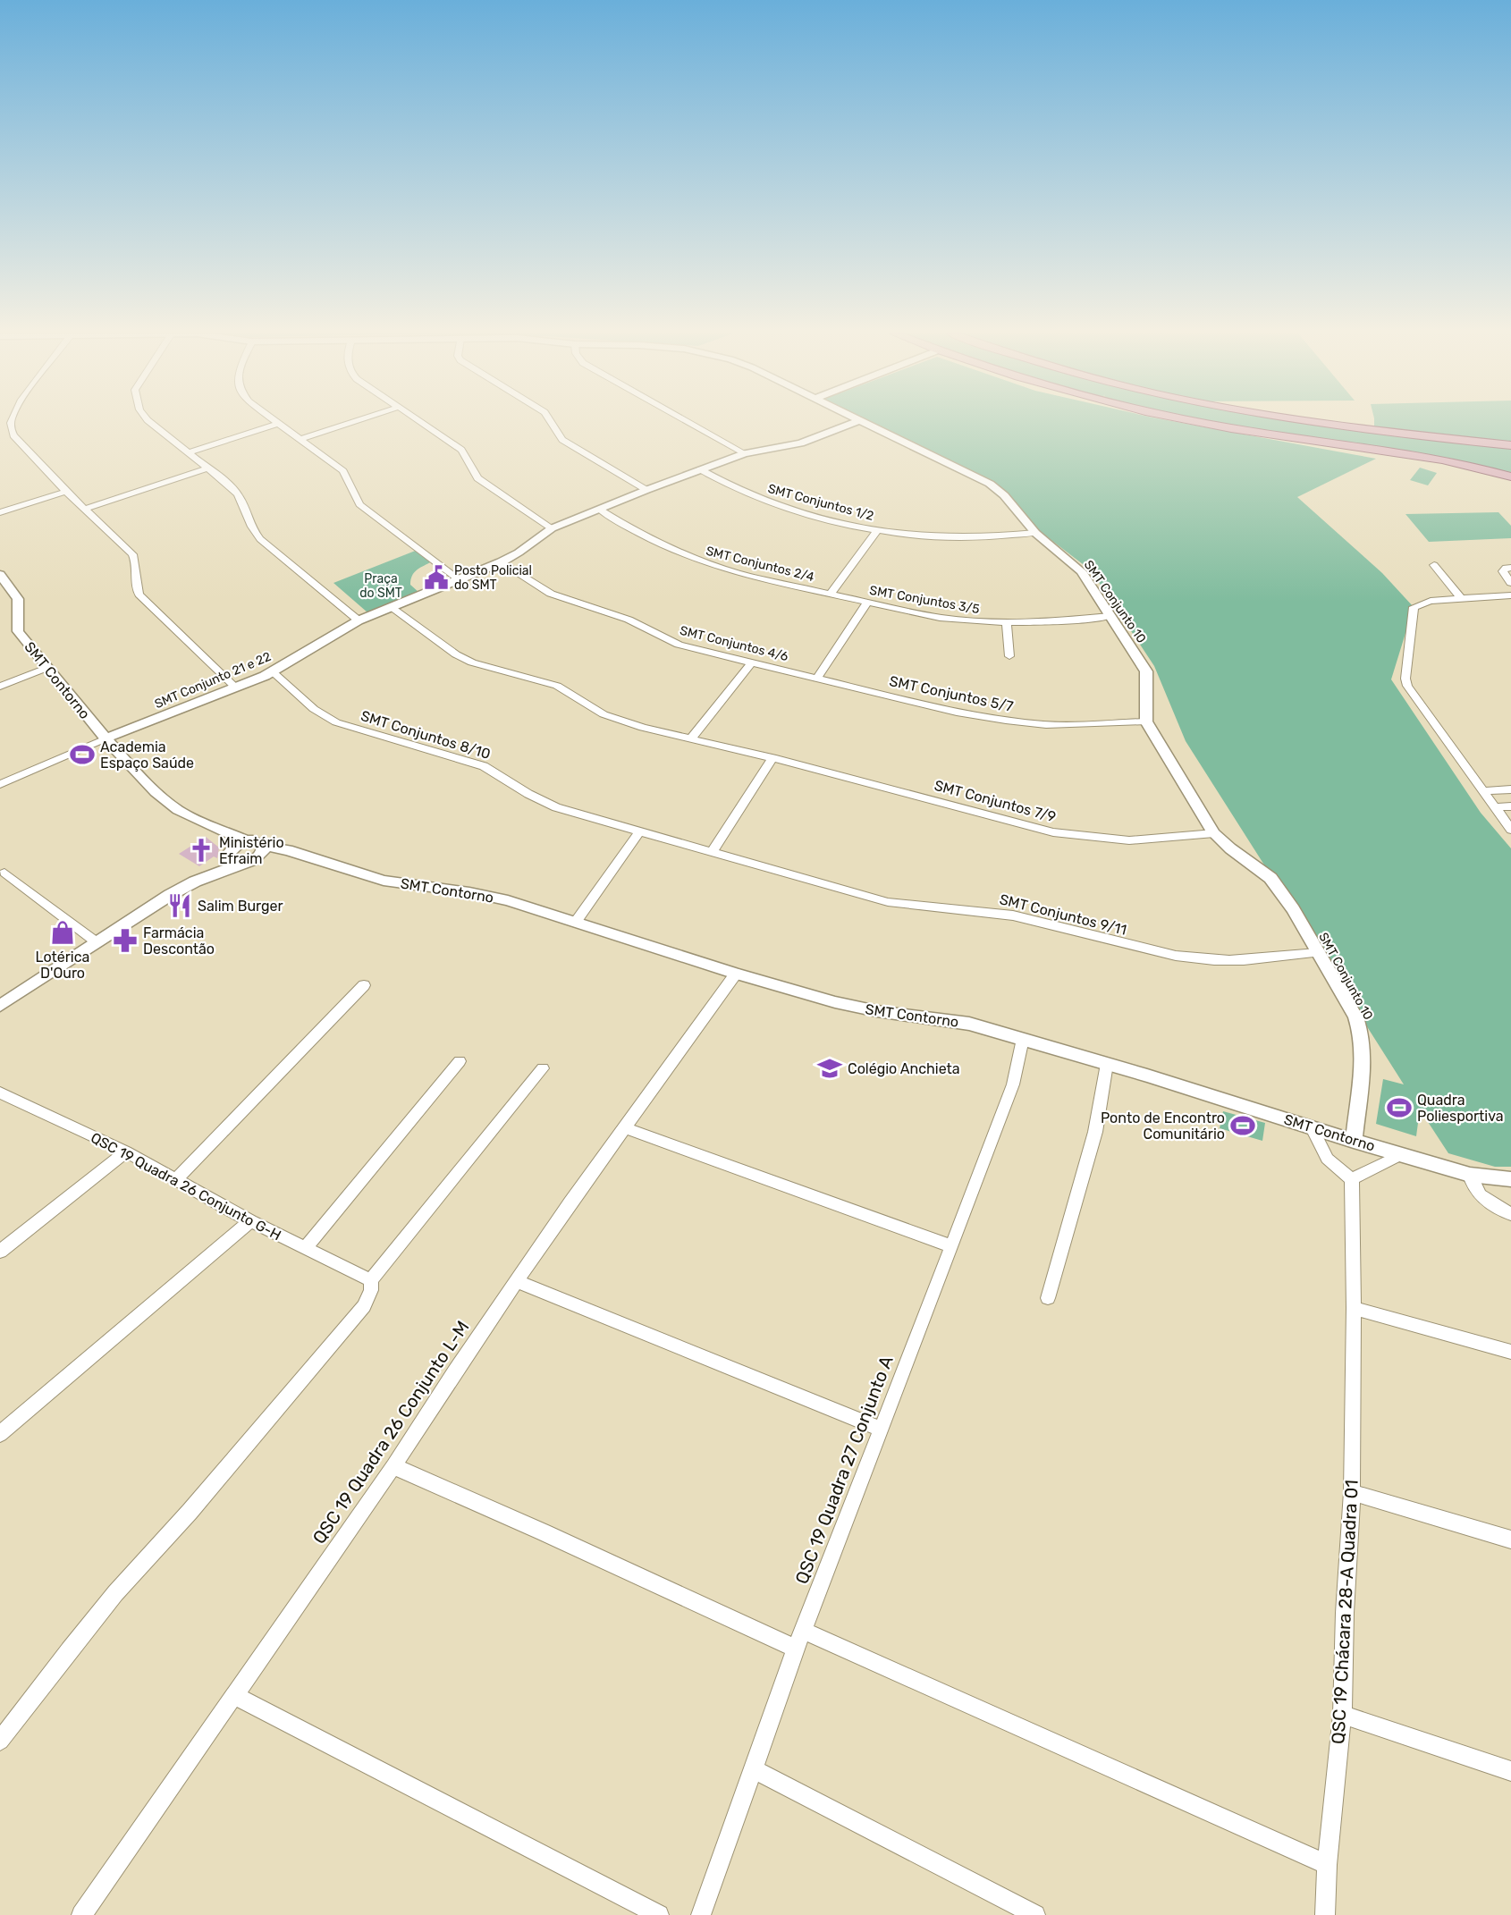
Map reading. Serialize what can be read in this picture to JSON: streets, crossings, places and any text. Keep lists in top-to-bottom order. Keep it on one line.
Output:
{"streets":{"street":["SMT Conjuntos 1/2","SMT Conjuntos 2/4","SMT Conjuntos 3/5","SMT Conjunto 10","SMT Conjuntos 4/6","SMT Contorno","SMT Conjunto 21 e 22","SMT Conjuntos 5/7","SMT Conjuntos 8/10","SMT Conjuntos 7/9","SMT Conjuntos 9/11","QSC 19 Quadra 26 Conjunto G-H","QSC 19 Quadra 26 Conjunto L-M","QSC 19 Quadra 27 Conjunto A","QSC 19 Chácara 28-A Quadra 01"]},"crossings":[["SMT Conjuntos 1/2","SMT Conjunto 10"],["SMT Conjuntos 1/2","SMT Conjunto 21 e 22"],["SMT Conjuntos 2/4","SMT Conjuntos 3/5"],["SMT Conjuntos 2/4","SMT Conjunto 21 e 22"],["SMT Conjuntos 3/5","SMT Conjunto 10"],["SMT Conjunto 10","SMT Contorno"],["SMT Conjunto 10","SMT Conjuntos 5/7"],["SMT Conjunto 10","SMT Conjuntos 7/9"],["SMT Conjunto 10","SMT Conjuntos 9/11"],["SMT Conjuntos 4/6","SMT Conjunto 21 e 22"],["SMT Conjuntos 4/6","SMT Conjuntos 5/7"],["SMT Contorno","SMT Conjunto 21 e 22"],["SMT Contorno","QSC 19 Quadra 26 Conjunto L-M"],["SMT Contorno","QSC 19 Quadra 27 Conjunto A"],["SMT Conjunto 21 e 22","SMT Conjuntos 8/10"],["SMT Conjunto 21 e 22","SMT Conjuntos 7/9"],["SMT Conjuntos 8/10","SMT Conjuntos 9/11"]],"parks":["Praça do SMT"],"places":{"public building":["Posto Policial do SMT"],"sports":["Academia Espaço Saúde","Quadra Poliesportiva","Ponto de Encontro Comunitário"],"church":["Ministério Efraim"],"restaurant":["Salim Burger"],"shop":["Lotérica D'Ouro"],"pharmacy":["Farmácia Descontão"],"school or university":["Colégio Anchieta"]}}
